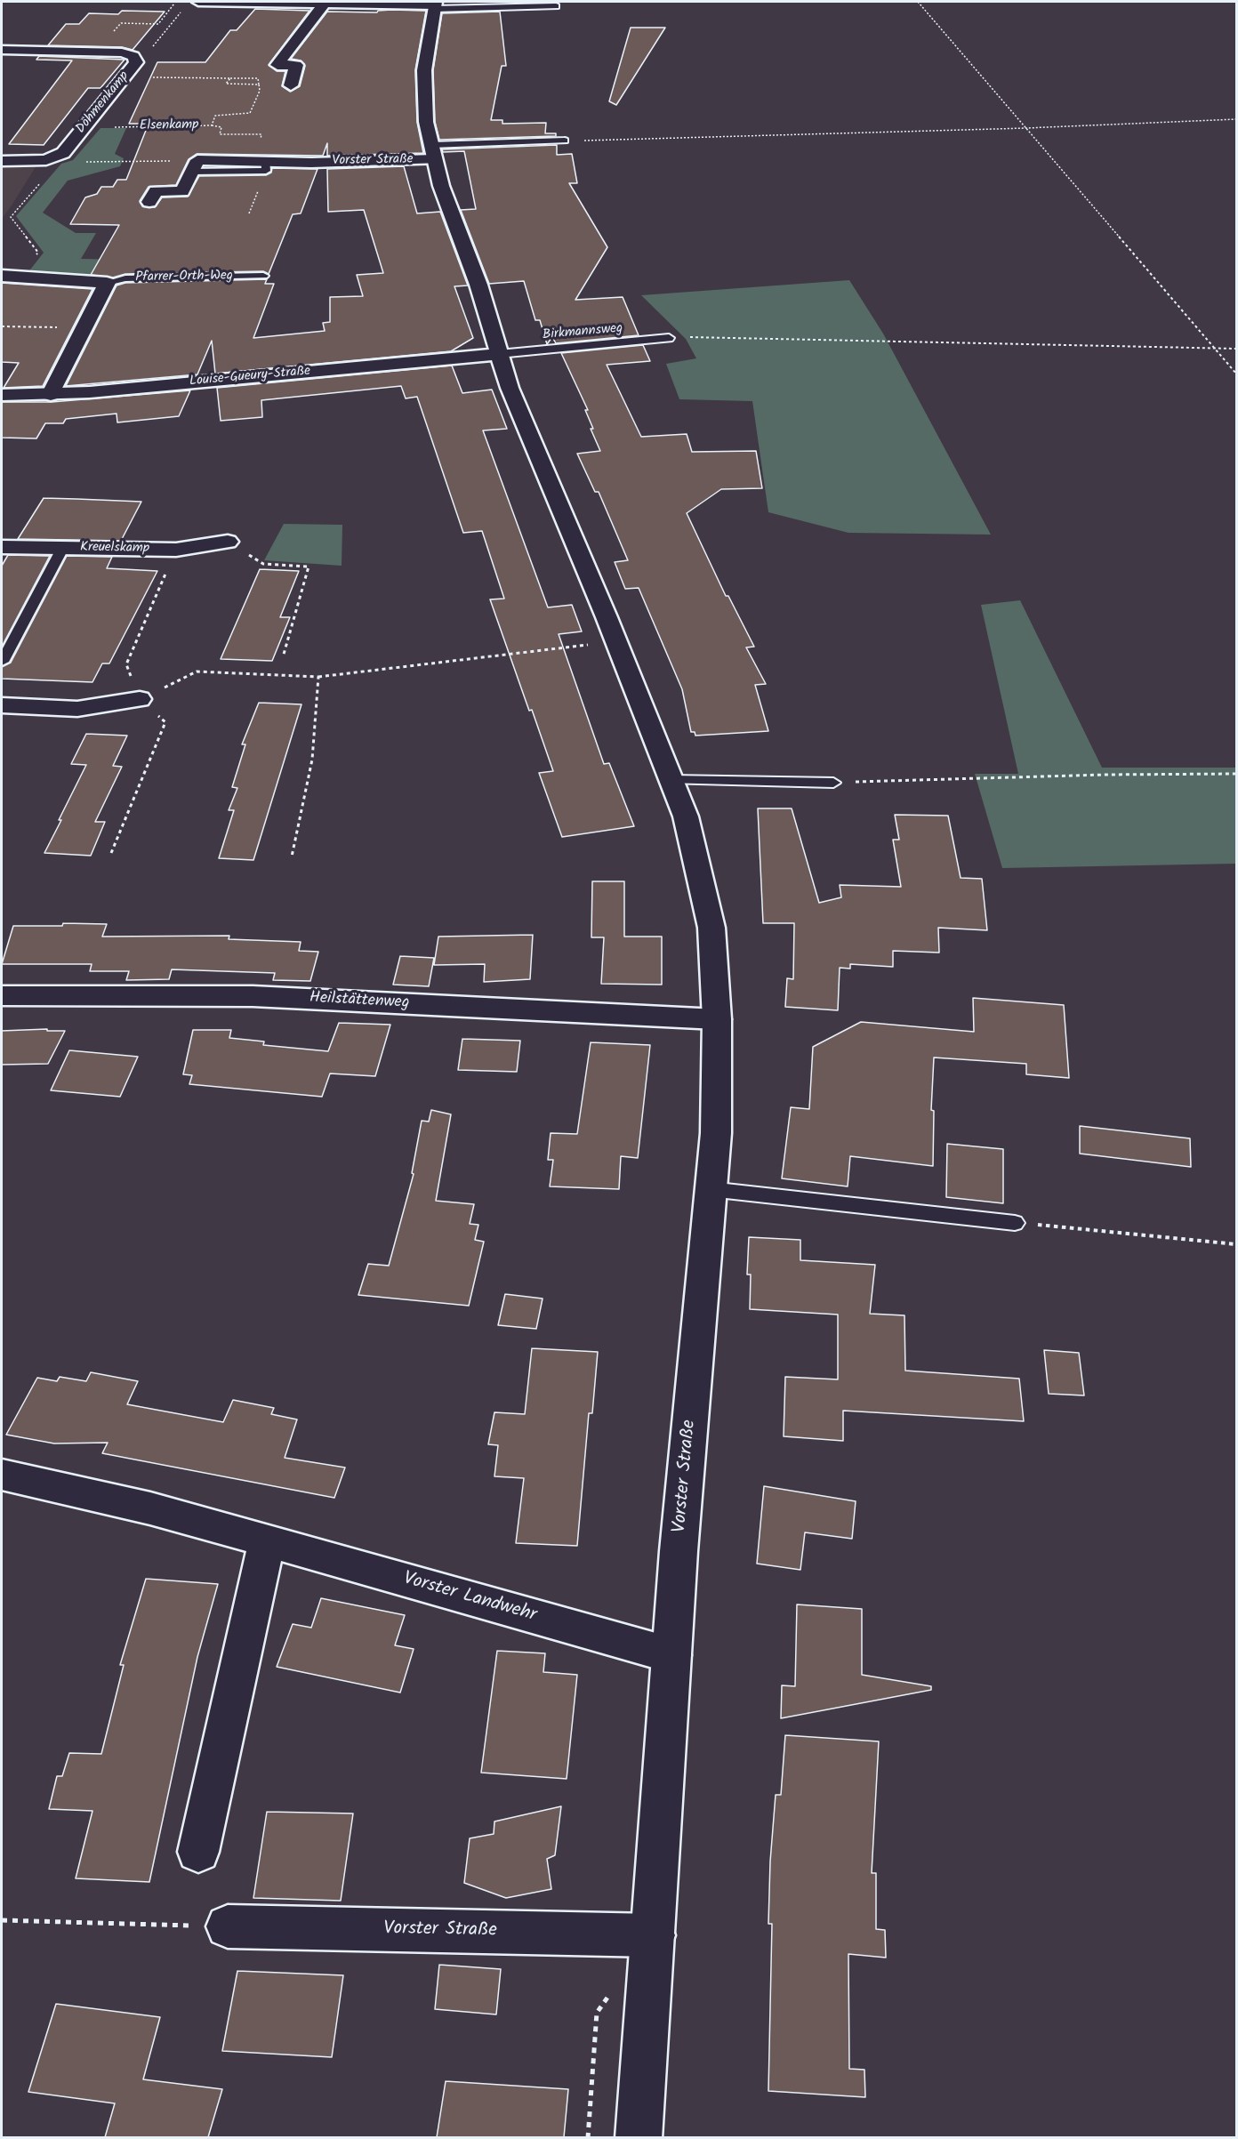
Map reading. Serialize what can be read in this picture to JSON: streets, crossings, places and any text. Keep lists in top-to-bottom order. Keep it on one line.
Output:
{"streets":{"street":["Döhmenkamp","Vorster Straße","Pfarrer-Orth-Weg","Louise-Gueury-Straße","Kreuelskamp","Heilstättenweg","Vorster Landwehr"],"lane":["Birkmannsweg"],"path":["Elsenkamp"]},"crossings":[["Döhmenkamp","Elsenkamp"],["Vorster Straße","Birkmannsweg"],["Vorster Straße","Louise-Gueury-Straße"],["Vorster Straße","Heilstättenweg"],["Vorster Straße","Vorster Landwehr"],["Birkmannsweg","Louise-Gueury-Straße"]]}
